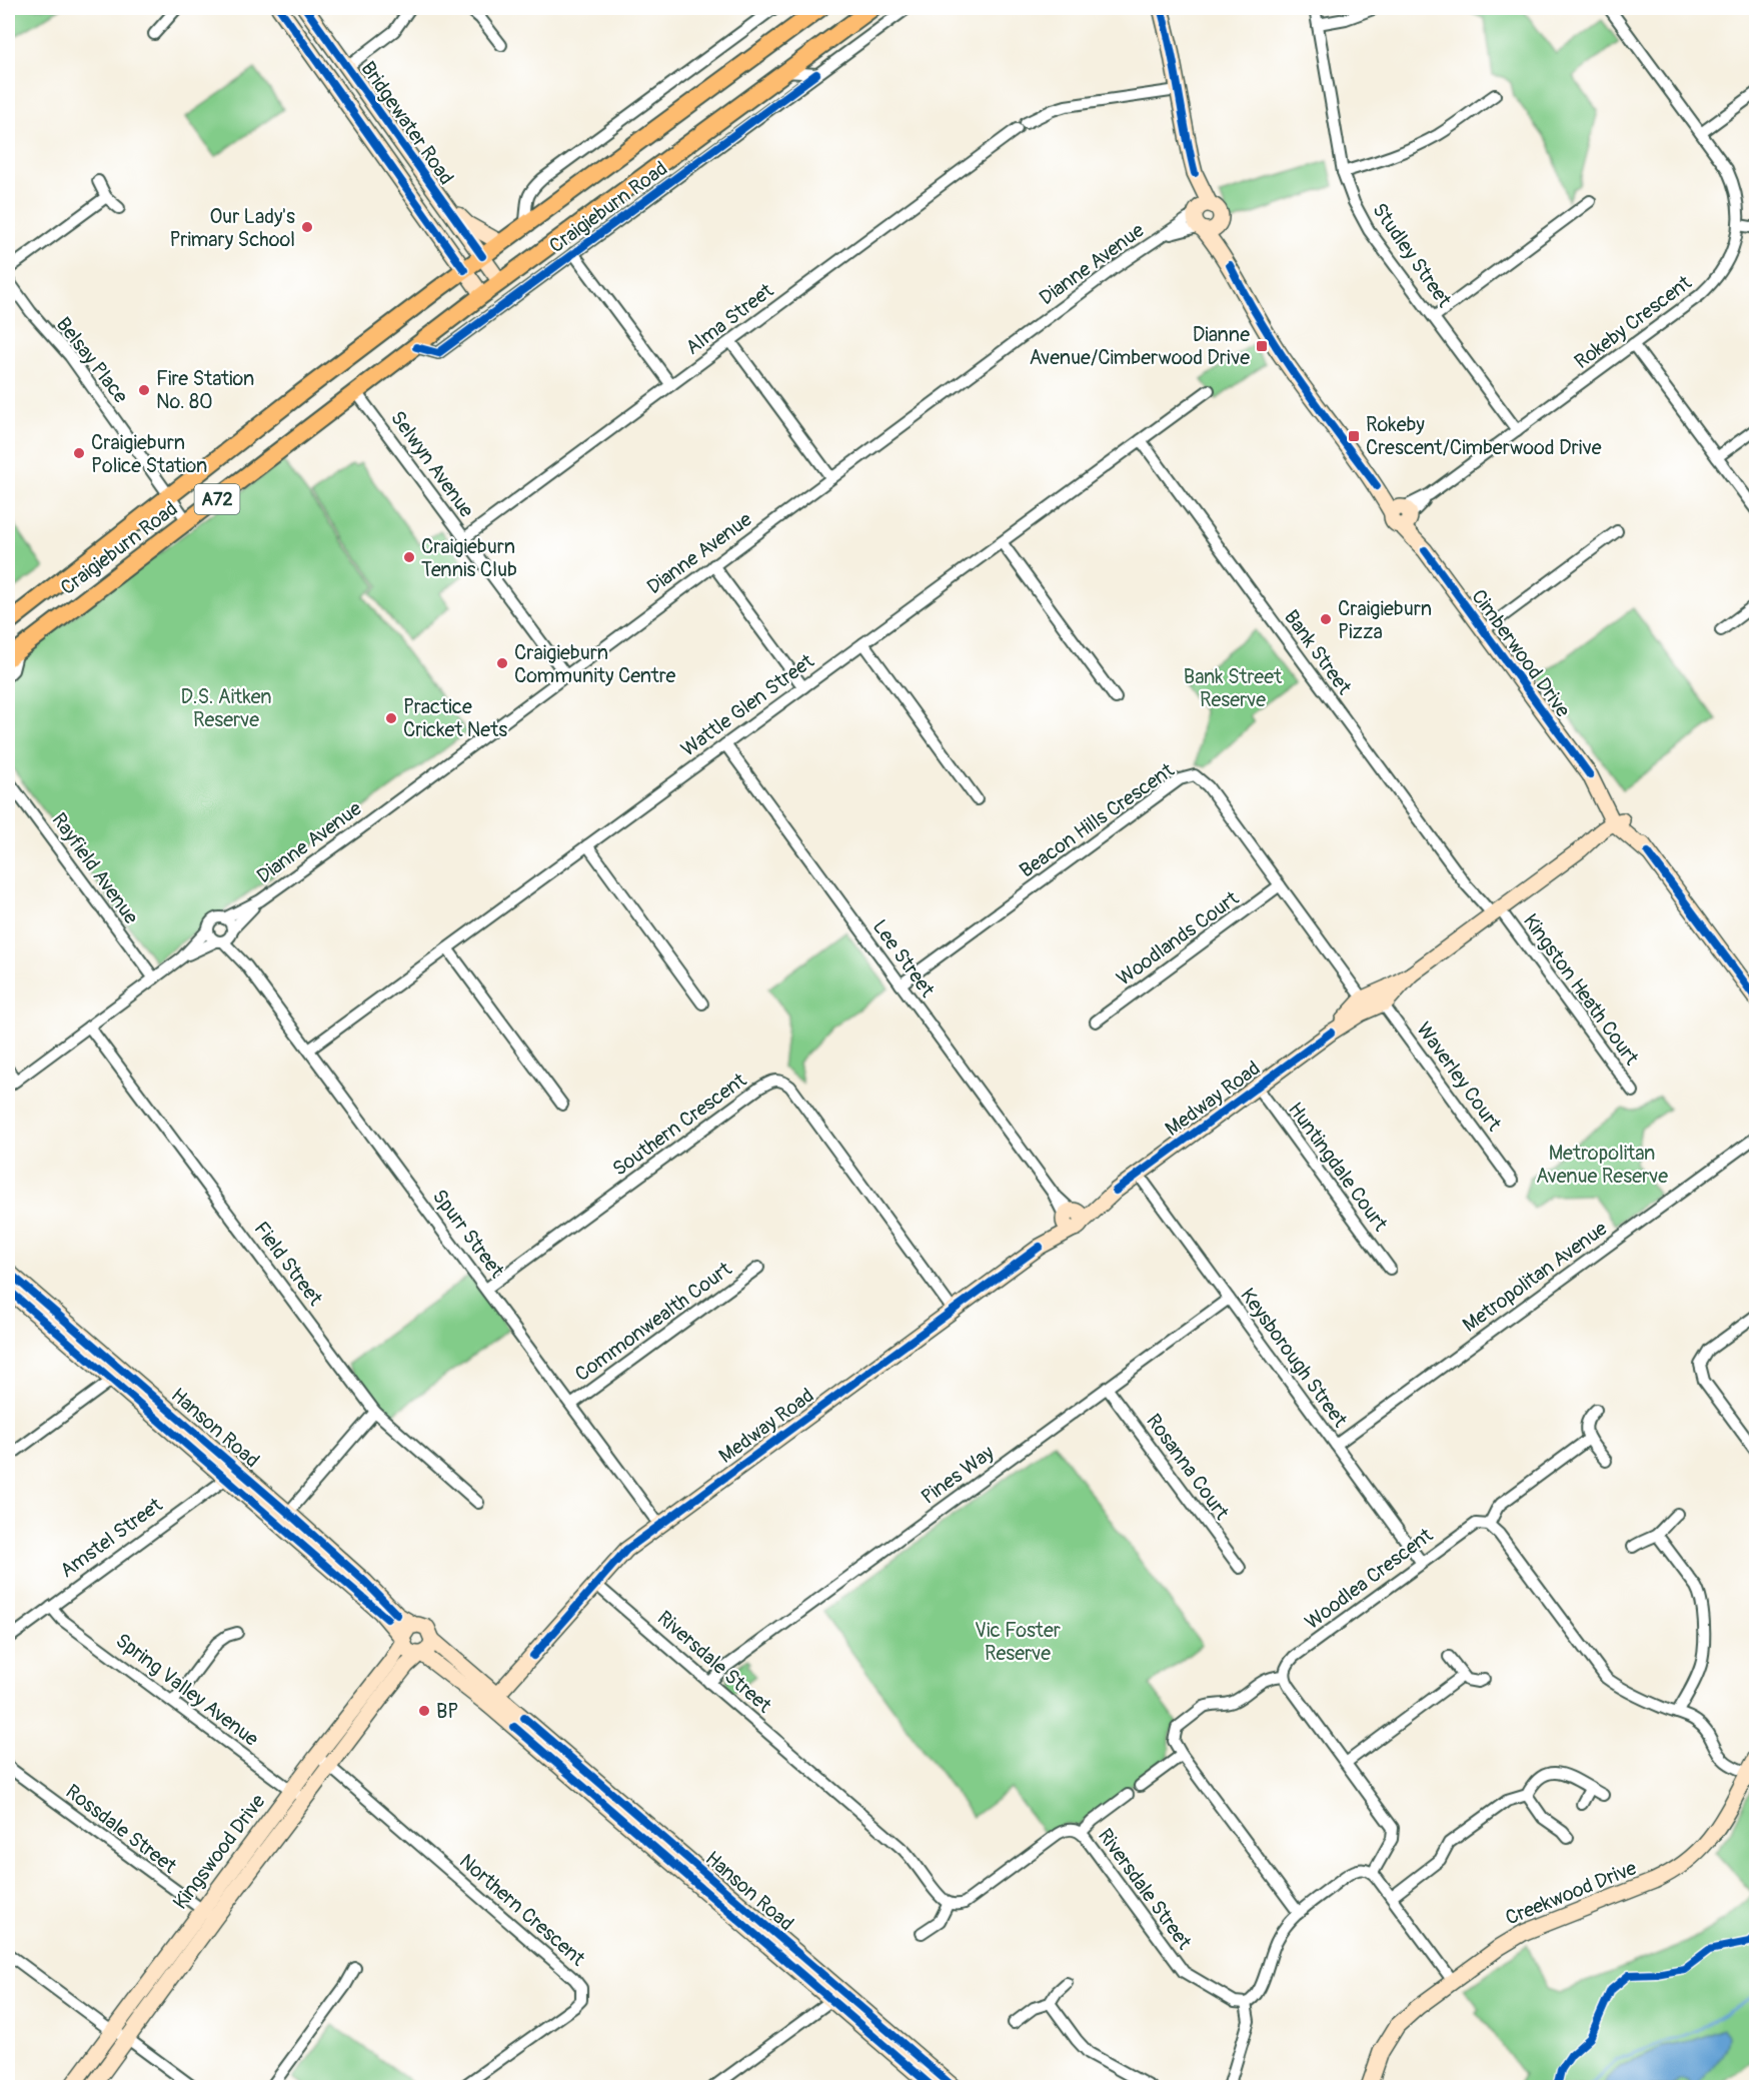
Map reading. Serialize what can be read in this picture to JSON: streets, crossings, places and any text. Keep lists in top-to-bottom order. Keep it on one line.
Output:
{"streets":{"main road":["Craigieburn Road","A72"],"street":["Bridgewater Road","Studley Street","Dianne Avenue","Alma Street","Rokeby Crescent","Belsay Place","Selwyn Avenue","Bank Street","Cimberwood Drive","Wattle Glen Street","Beacon Hills Crescent","Rayfield Avenue","Woodlands Court","Lee Street","Kingston Heath Court","Waverley Court","Medway Road","Southern Crescent","Huntingdale Court","Spurr Street","Field Street","Metropolitan Avenue","Commonwealth Court","Keysborough Street","Hanson Road","Rosanna Court","Pines Way","Amstel Street","Woodlea Crescent","Riversdale Street","Spring Valley Avenue","Rossdale Street","Kingswood Drive","Creekwood Drive","Northern Crescent"]},"crossings":[["Bridgewater Road","Craigieburn Road"],["Craigieburn Road","Belsay Place"],["Craigieburn Road","Selwyn Avenue"],["Studley Street","Rokeby Crescent"],["Dianne Avenue","Selwyn Avenue"],["Dianne Avenue","Cimberwood Drive"],["Dianne Avenue","Rayfield Avenue"],["Dianne Avenue","Spurr Street"],["Dianne Avenue","Field Street"],["Alma Street","Selwyn Avenue"],["Alma Street","Cimberwood Drive"],["Rokeby Crescent","Cimberwood Drive"],["Bank Street","Wattle Glen Street"],["Bank Street","Kingston Heath Court"],["Bank Street","Medway Road"],["Cimberwood Drive","Medway Road"],["Wattle Glen Street","Lee Street"],["Wattle Glen Street","Spurr Street"],["Beacon Hills Crescent","Woodlands Court"],["Beacon Hills Crescent","Lee Street"],["Beacon Hills Crescent","Waverley Court"],["Beacon Hills Crescent","Medway Road"],["Lee Street","Medway Road"],["Kingston Heath Court","Medway Road"],["Waverley Court","Medway Road"],["Medway Road","Southern Crescent"],["Medway Road","Huntingdale Court"],["Medway Road","Spurr Street"],["Medway Road","Keysborough Street"],["Medway Road","Hanson Road"],["Medway Road","Riversdale Street"],["Southern Crescent","Spurr Street"],["Spurr Street","Commonwealth Court"],["Metropolitan Avenue","Keysborough Street"],["Keysborough Street","Pines Way"],["Keysborough Street","Woodlea Crescent"],["Hanson Road","Amstel Street"],["Hanson Road","Kingswood Drive"],["Rosanna Court","Pines Way"],["Pines Way","Riversdale Street"],["Amstel Street","Spring Valley Avenue"],["Spring Valley Avenue","Kingswood Drive"],["Rossdale Street","Kingswood Drive"],["Kingswood Drive","Northern Crescent"]],"parks":["Bank Street Reserve","D.S. Aitken Reserve","Metropolitan Avenue Reserve","Vic Foster Reserve"],"places":{"other":["Our Lady's Primary School","Fire Station No. 80","Craigieburn Police Station","Craigieburn Tennis Club","Craigieburn Pizza","Craigieburn Community Centre","Practice Cricket Nets","BP"],"transit":["Dianne Avenue/Cimberwood Drive","Rokeby Crescent/Cimberwood Drive"]}}
